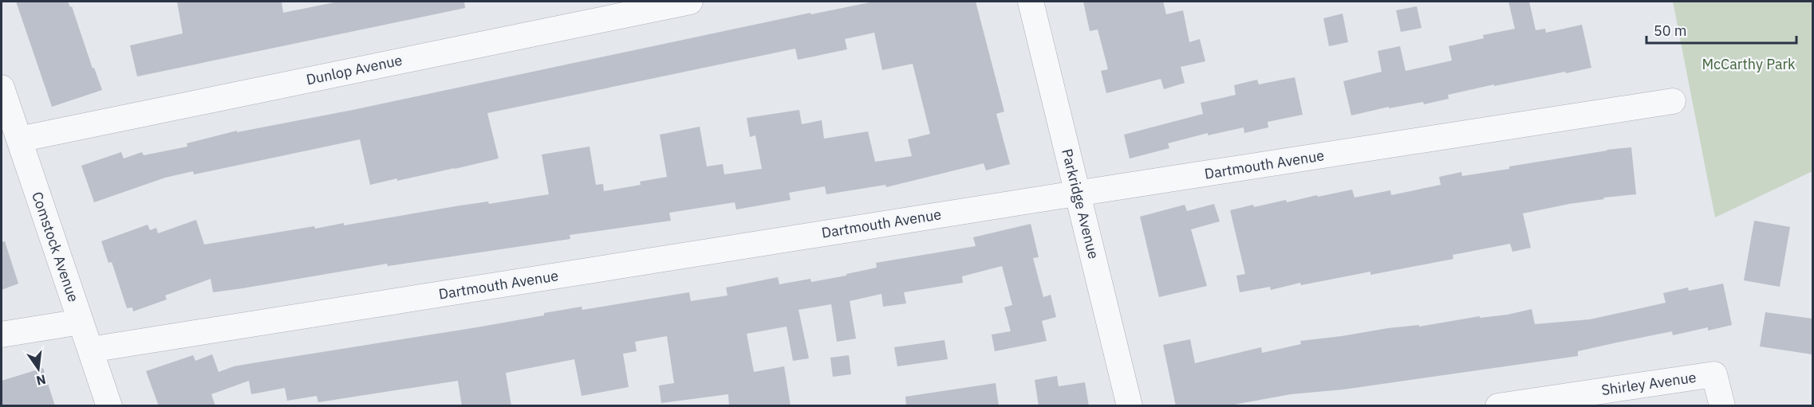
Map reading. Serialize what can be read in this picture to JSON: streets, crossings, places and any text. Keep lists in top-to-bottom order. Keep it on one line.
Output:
{"streets":{"street":["Dunlop Avenue","Dartmouth Avenue","Parkridge Avenue","Comstock Avenue","Shirley Avenue"]},"crossings":[["Dunlop Avenue","Comstock Avenue"],["Dartmouth Avenue","Parkridge Avenue"],["Dartmouth Avenue","Comstock Avenue"]],"parks":["McCarthy Park"],"scale_bar":"50 m","north":"bottom"}
